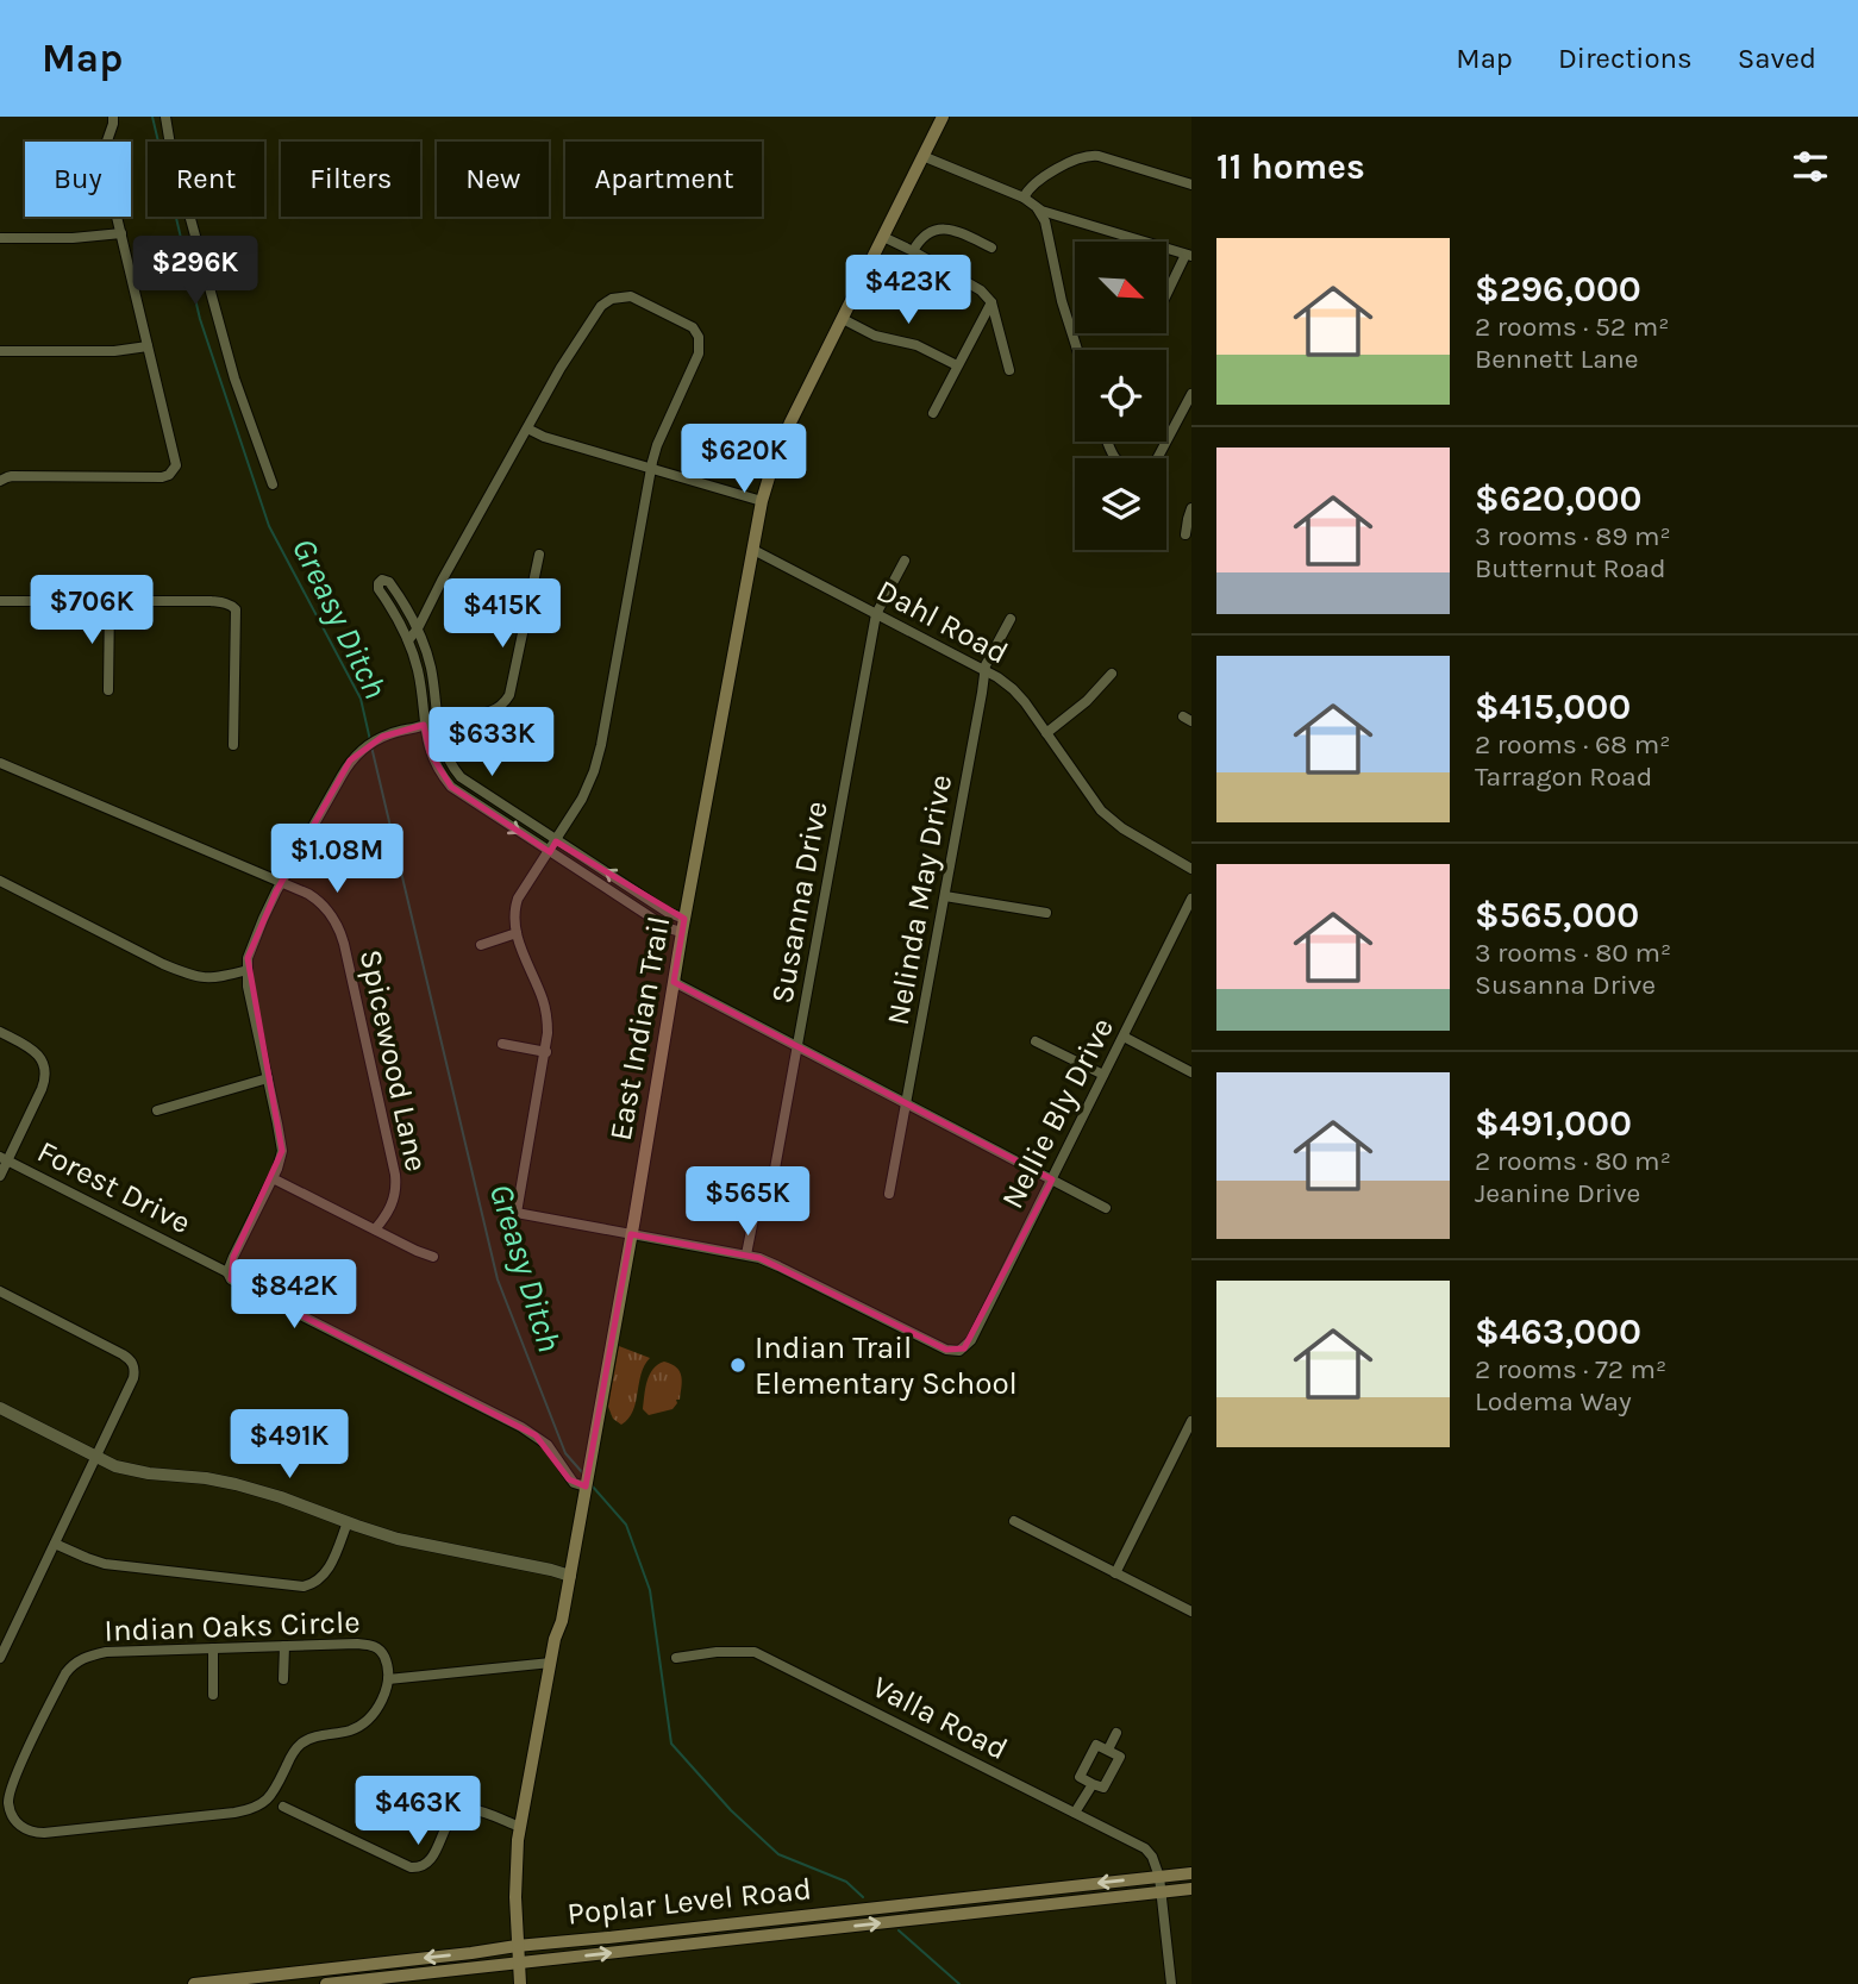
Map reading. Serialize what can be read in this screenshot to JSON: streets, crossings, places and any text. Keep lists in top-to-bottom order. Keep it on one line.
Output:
{"streets":{"main road":["East Indian Trail","Poplar Level Road"],"street":["Dahl Road","Nelinda May Drive","Susanna Drive","Spicewood Lane","Nellie Bly Drive","Forest Drive","Indian Oaks Circle","Valla Road"]},"crossings":[["Dahl Road","Nelinda May Drive"],["Dahl Road","Susanna Drive"],["Dahl Road","East Indian Trail"],["Susanna Drive","Nellie Bly Drive"],["East Indian Trail","Forest Drive"],["East Indian Trail","Poplar Level Road"],["Valla Road","Poplar Level Road"]],"water":["Greasy Ditch"],"places":["Indian Trail Elementary School"],"north":"bottom right","page":{"header":"Map","nav":["Map","Directions","Saved"],"heading":"11 homes","chip":["Buy","Rent","Filters","New","Apartment"],"list":[{"name":"$296,000","note":"2 rooms · 52 m² · Bennett Lane"},{"name":"$620,000","note":"3 rooms · 89 m² · Butternut Road"},{"name":"$415,000","note":"2 rooms · 68 m² · Tarragon Road"},{"name":"$565,000","note":"3 rooms · 80 m² · Susanna Drive"},{"name":"$491,000","note":"2 rooms · 80 m² · Jeanine Drive"},{"name":"$463,000","note":"2 rooms · 72 m² · Lodema Way"}],"price":["$296K","$423K","$620K","$706K","$415K","$633K","$1.08M","$565K","$842K","$491K","$463K"]}}
